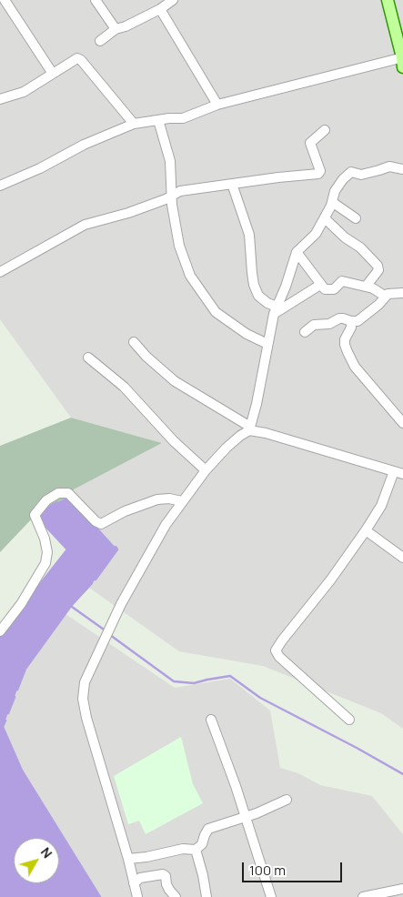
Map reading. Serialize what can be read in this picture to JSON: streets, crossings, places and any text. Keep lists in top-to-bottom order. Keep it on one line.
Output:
{"scale_bar":"100 m","north":"top right"}
